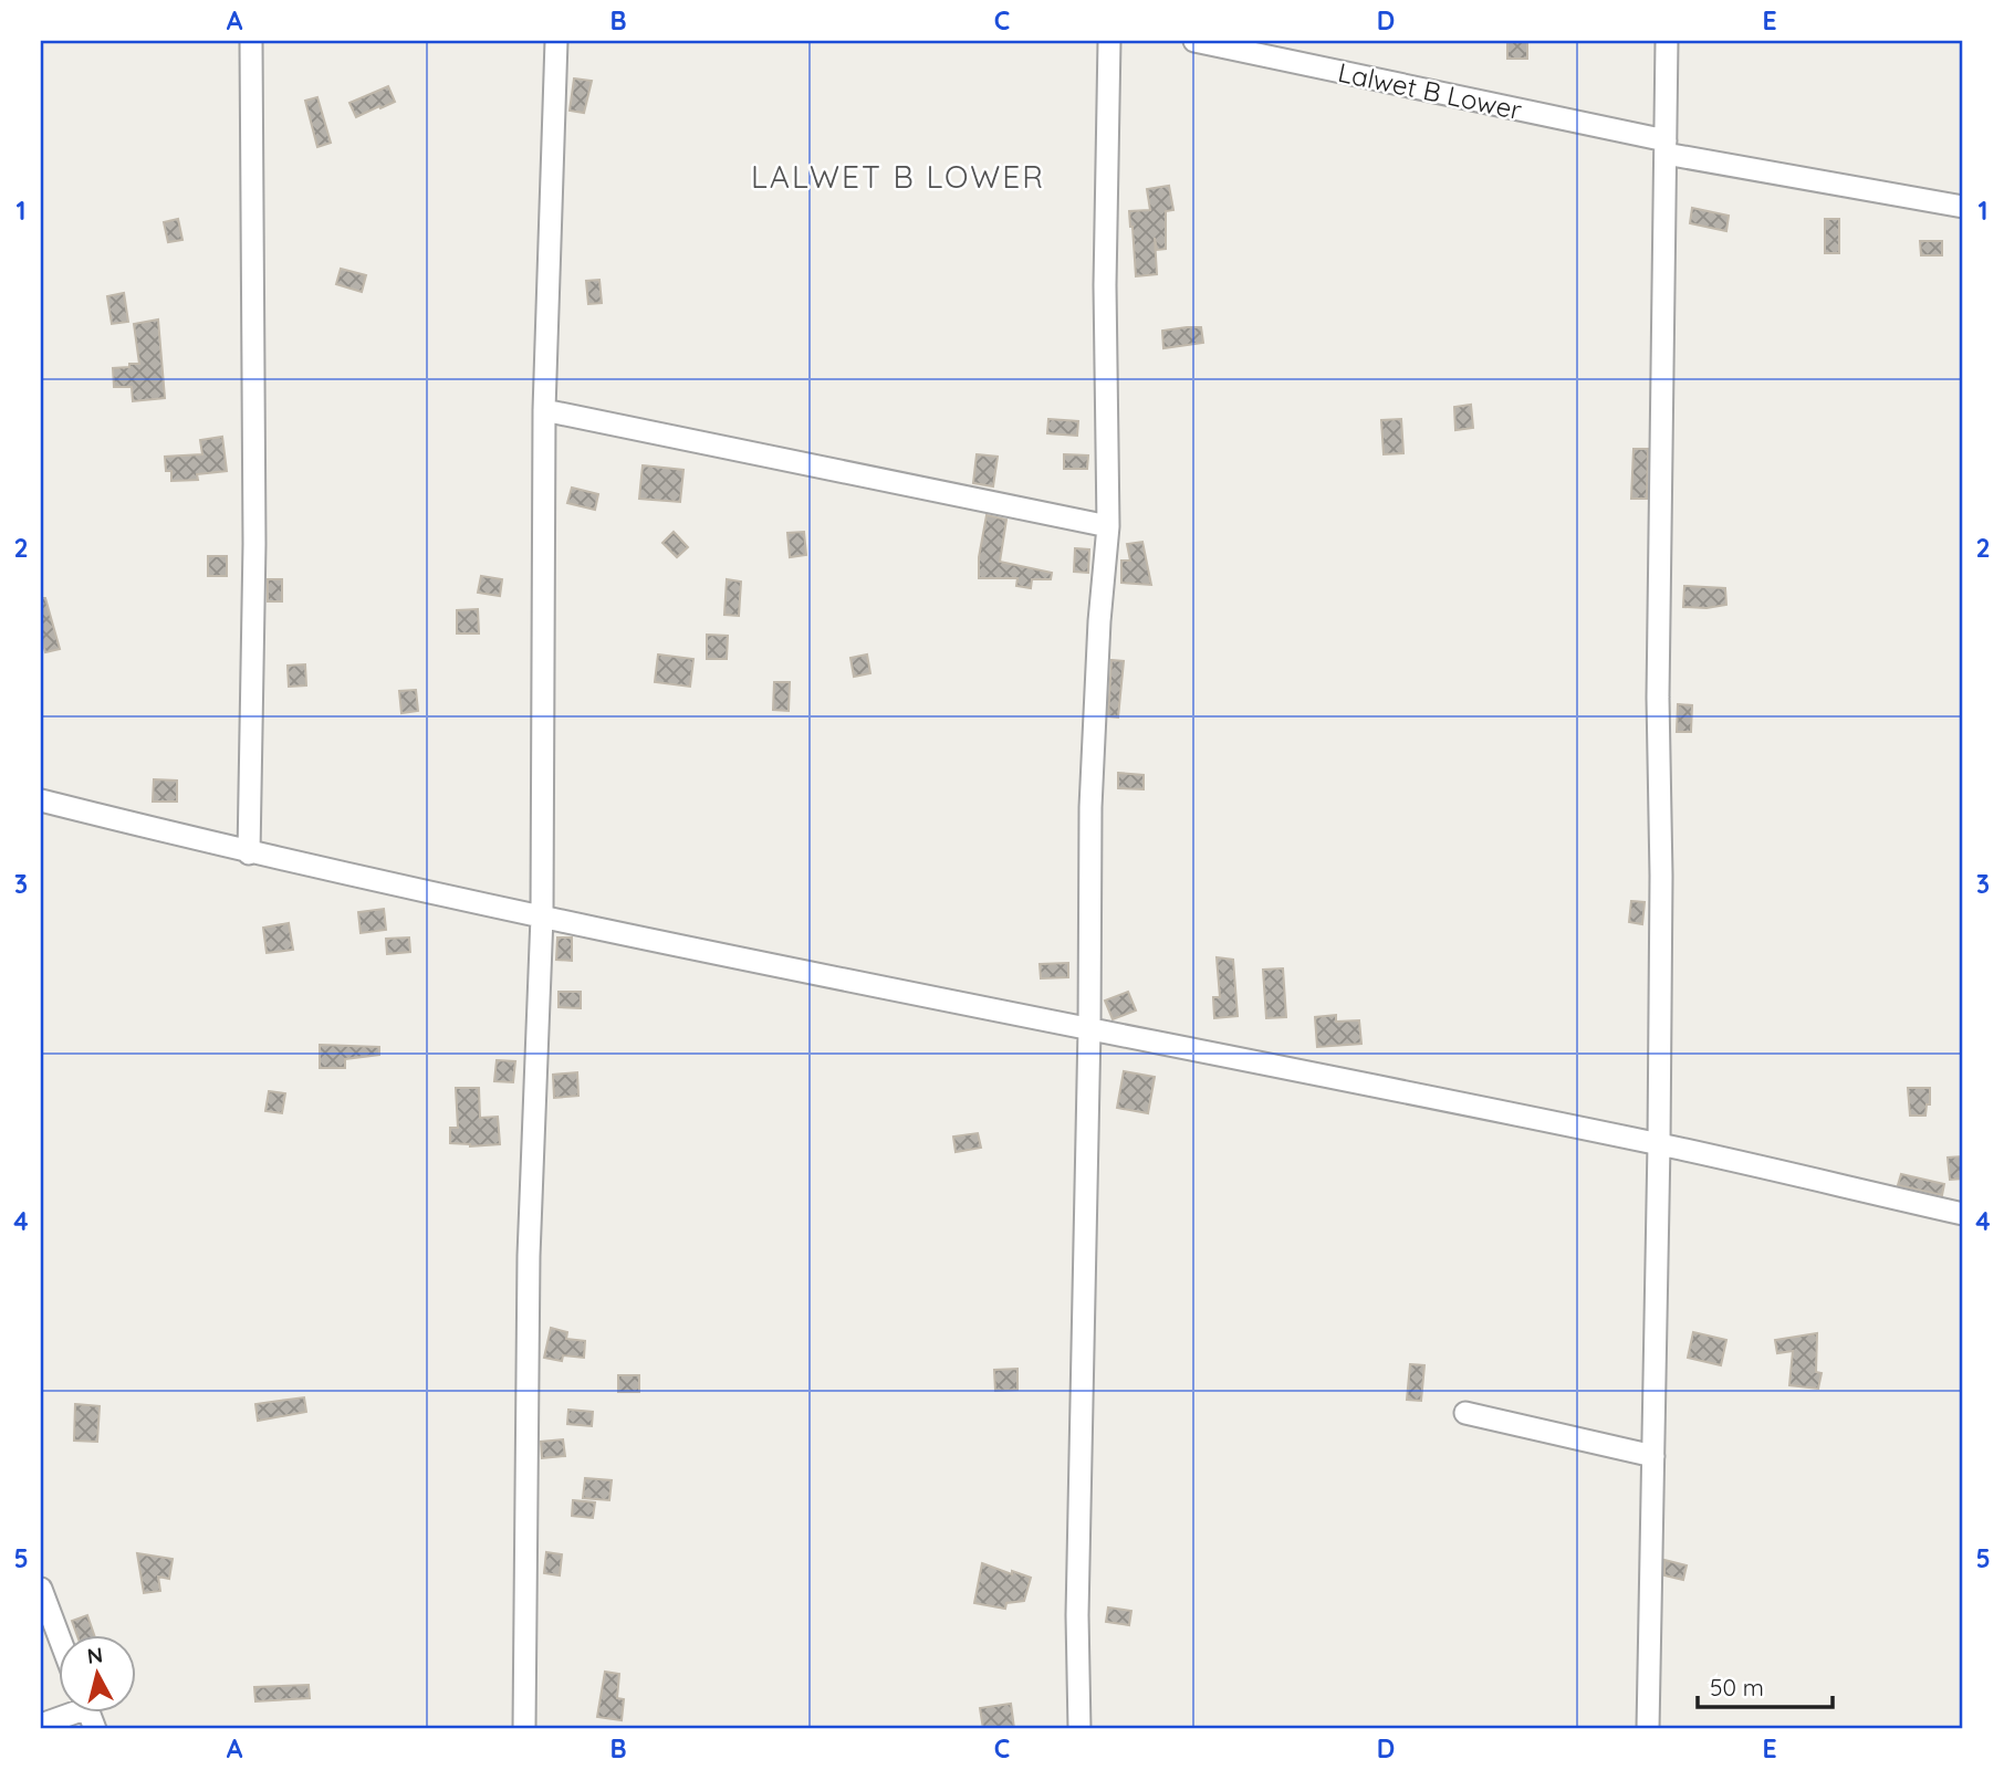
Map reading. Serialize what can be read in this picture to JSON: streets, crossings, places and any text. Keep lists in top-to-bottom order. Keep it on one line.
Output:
{"streets":{"street":["Lalwet B Lower"]},"districts":["LALWET B LOWER"],"scale_bar":"50 m","north":"top","grid":{"columns":["A","B","C","D","E"],"rows":["1","2","3","4","5"]}}
